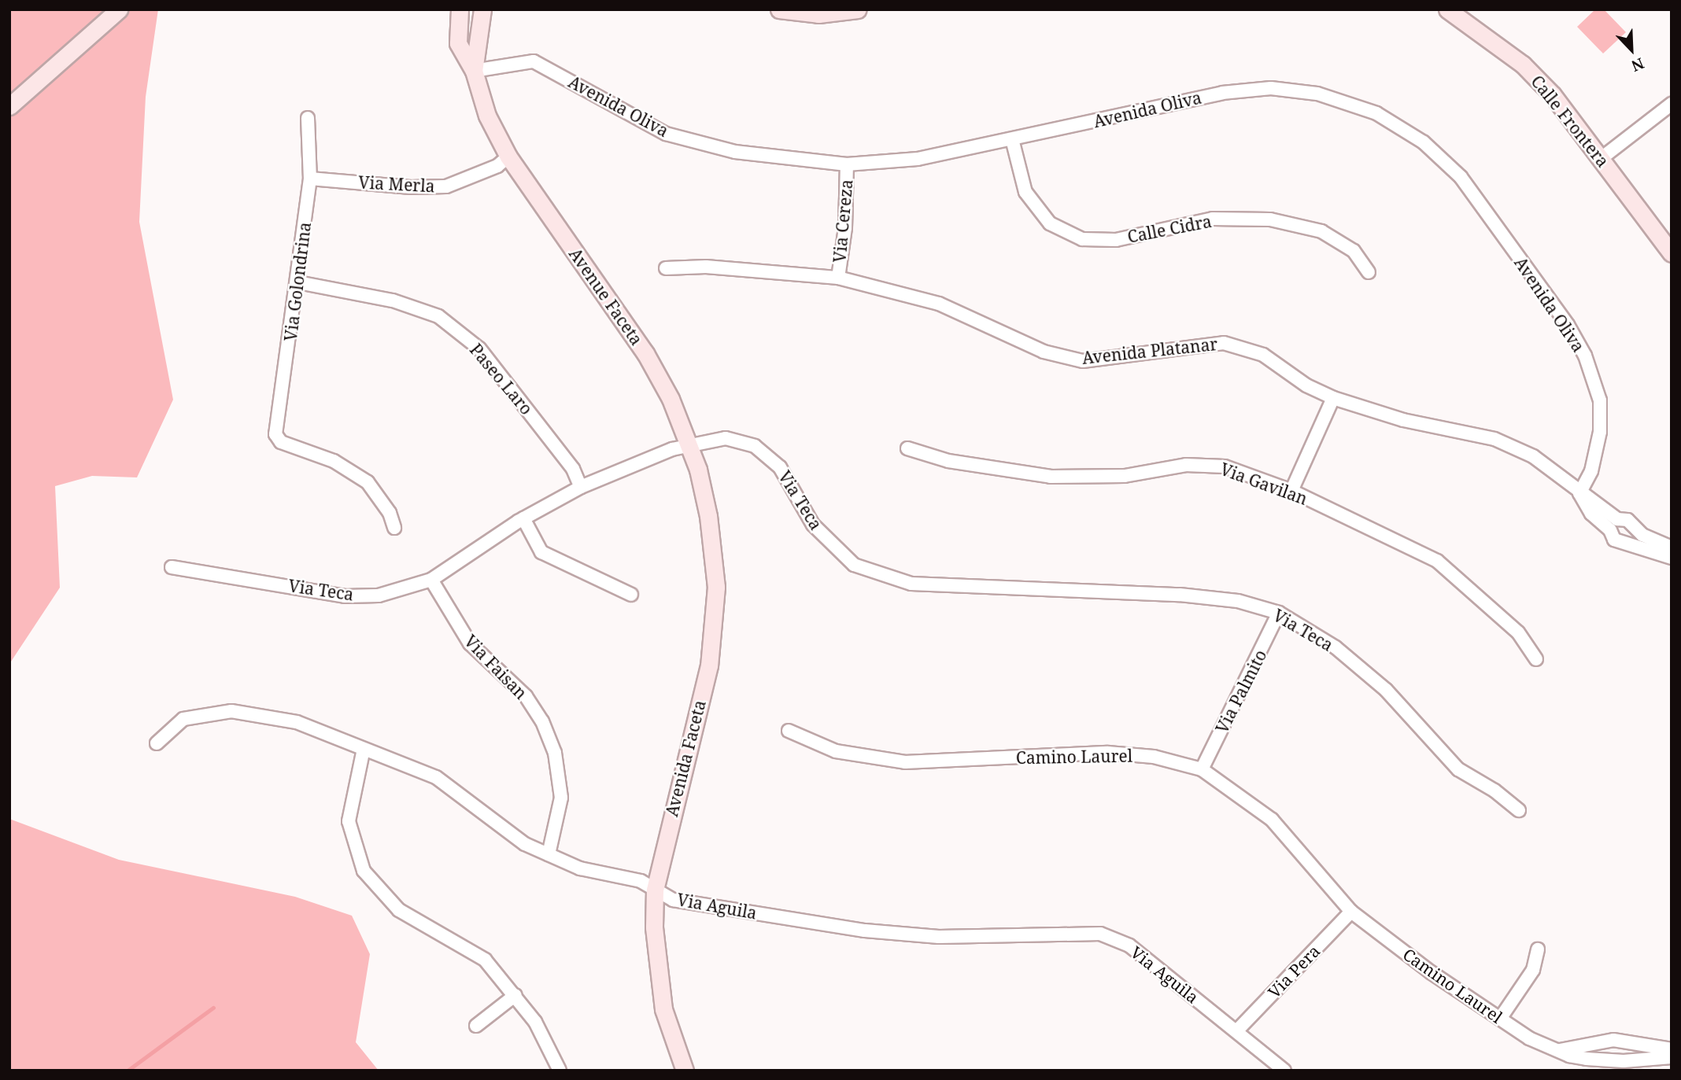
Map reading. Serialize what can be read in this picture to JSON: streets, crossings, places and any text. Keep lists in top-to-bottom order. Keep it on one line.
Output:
{"streets":{"street":["Avenida Oliva","Calle Frontera","Via Merla","Via Cereza","Calle Cidra","Via Golondrina","Avenue Faceta","Avenida Platanar","Paseo Laro","Via Gavilan","Via Teca","Via Faisan","Via Palmito","Camino Laurel","Avenida Faceta","Via Aguila","Via Pera"]},"crossings":[["Avenida Oliva","Via Cereza"],["Avenida Oliva","Calle Cidra"],["Avenida Oliva","Avenida Platanar"],["Via Merla","Via Golondrina"],["Via Merla","Avenue Faceta"],["Via Cereza","Avenida Platanar"],["Via Golondrina","Paseo Laro"],["Avenue Faceta","Via Teca"],["Avenue Faceta","Avenida Faceta"],["Paseo Laro","Via Teca"],["Via Teca","Via Faisan"],["Via Teca","Via Palmito"],["Via Teca","Avenida Faceta"],["Via Faisan","Via Aguila"],["Via Palmito","Camino Laurel"],["Camino Laurel","Via Pera"],["Avenida Faceta","Via Aguila"],["Via Aguila","Via Pera"]],"north":"bottom right"}
